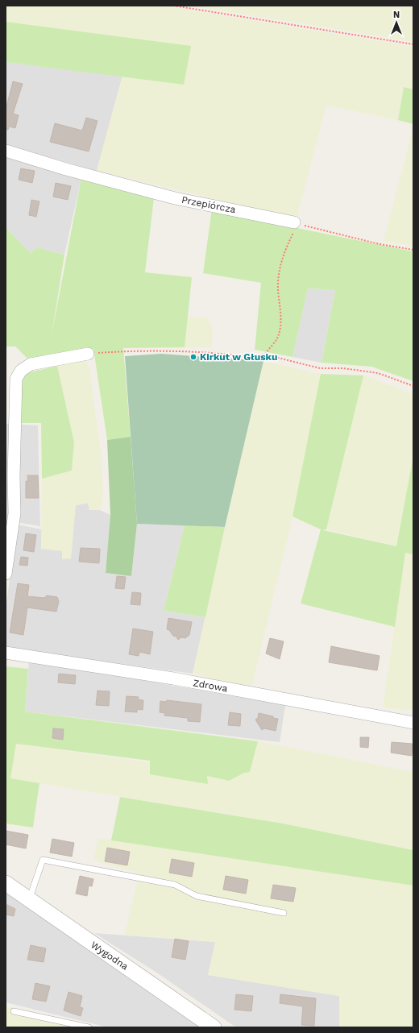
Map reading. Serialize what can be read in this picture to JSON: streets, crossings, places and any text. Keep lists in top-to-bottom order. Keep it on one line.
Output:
{"streets":{"street":["Przepiórcza","Zdrowa","Wygodna"]},"places":["Kirkut w Głusku"],"north":"top"}
